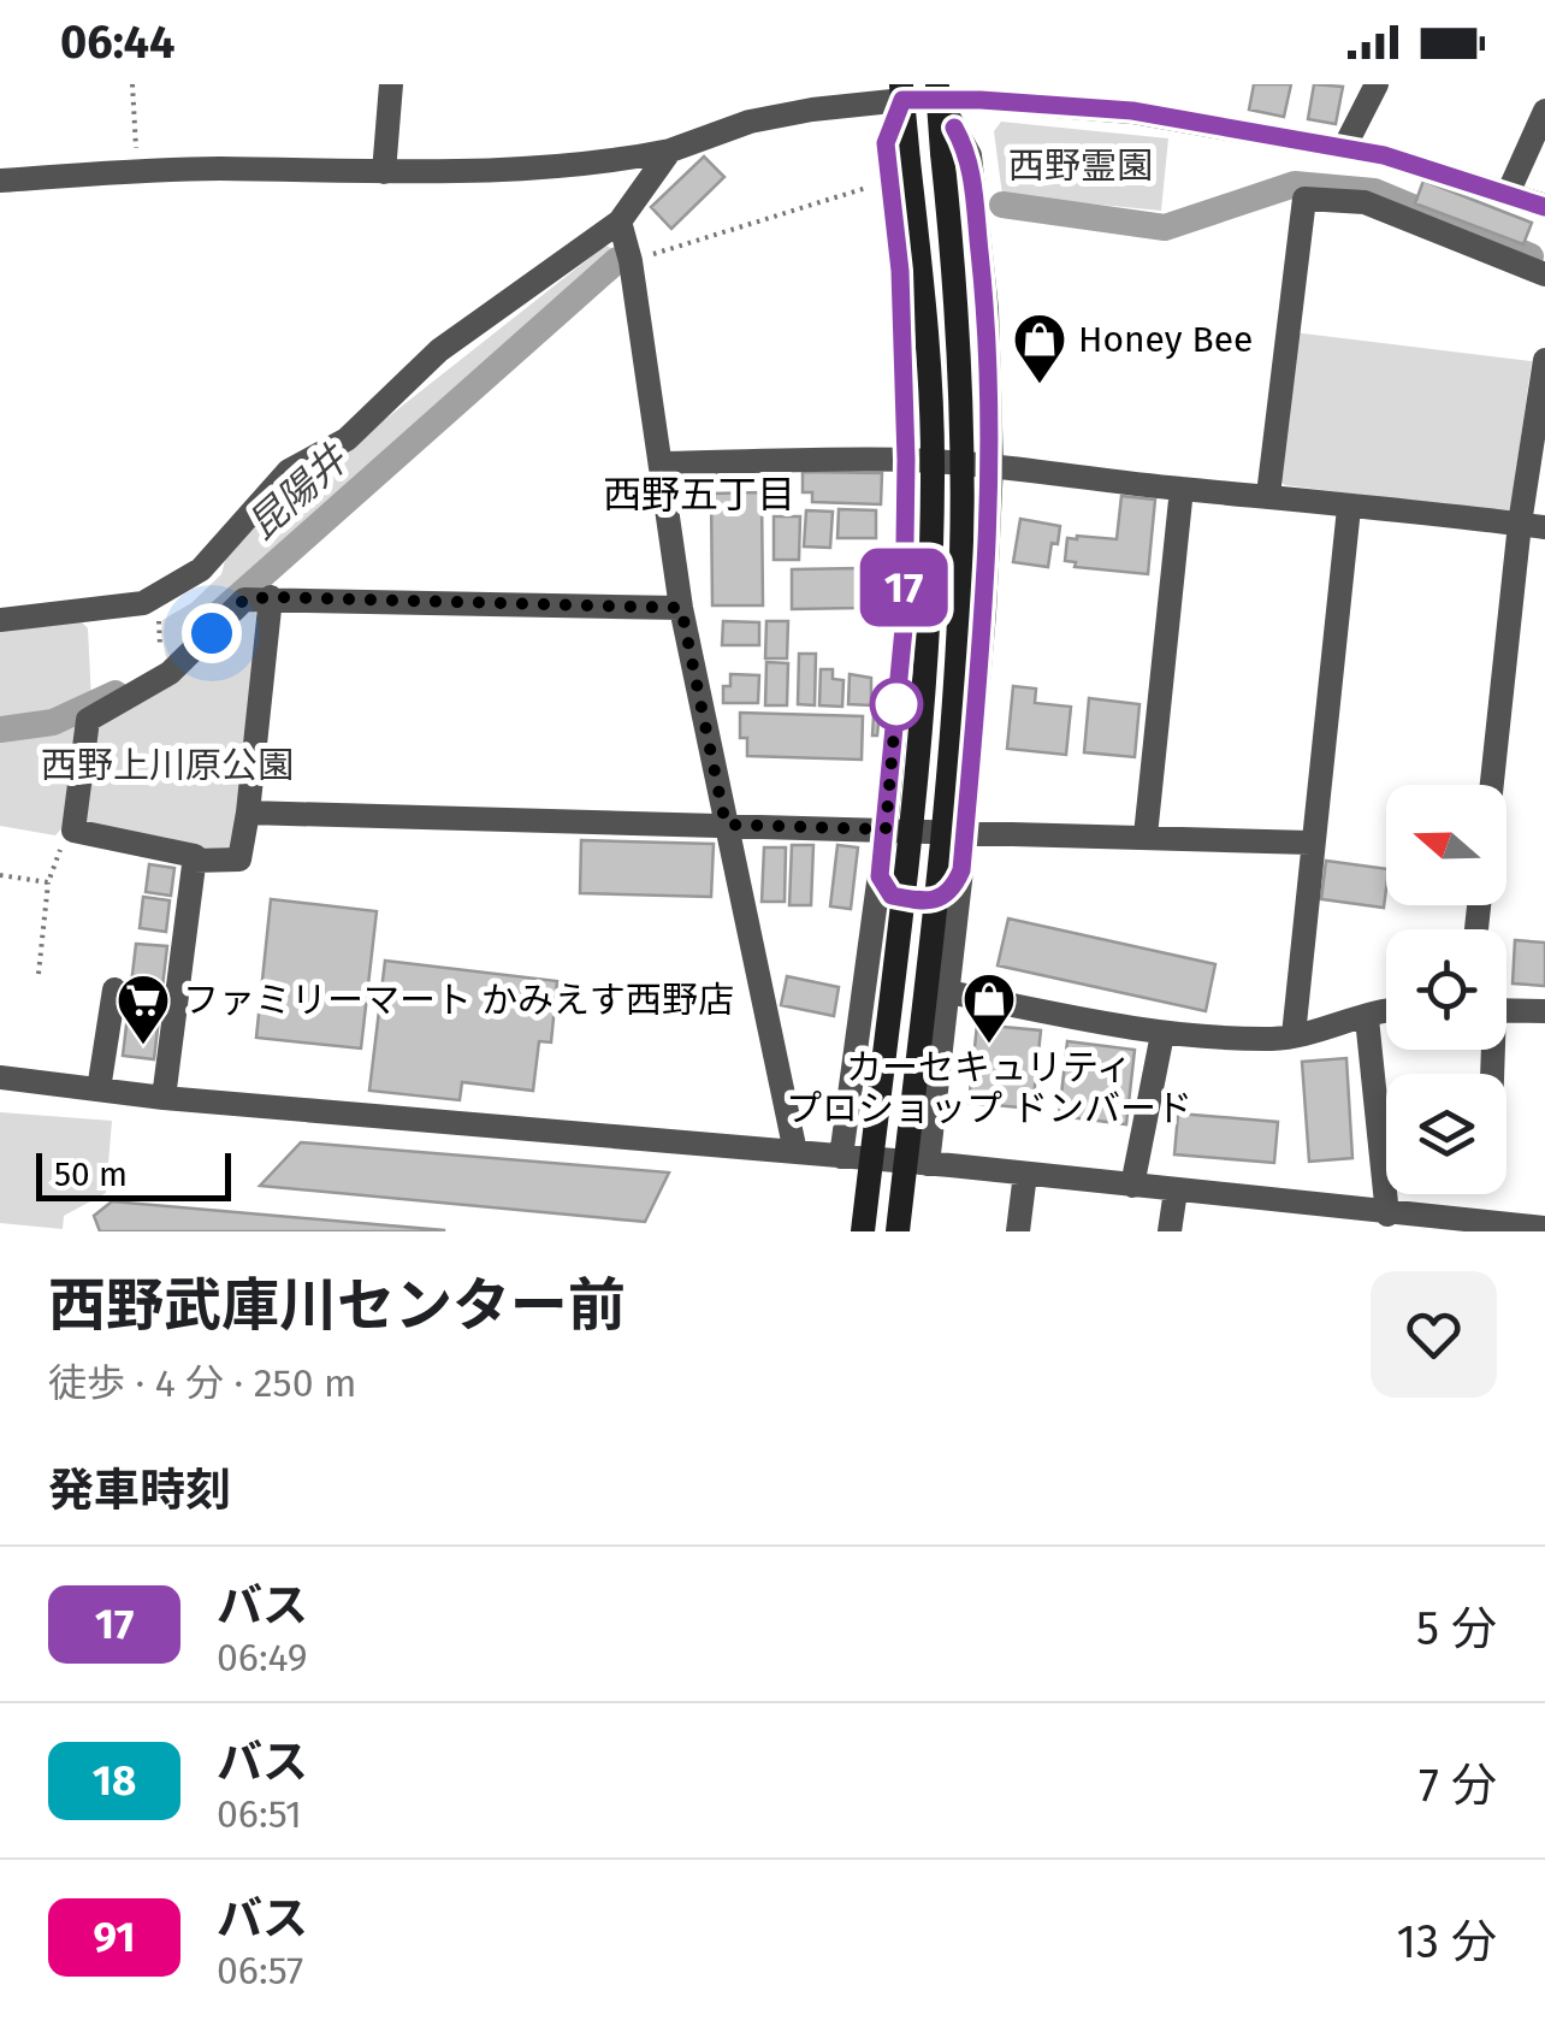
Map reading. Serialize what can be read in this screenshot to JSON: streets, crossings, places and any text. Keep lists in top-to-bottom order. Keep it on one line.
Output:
{"districts":["西野五丁目"],"water":["昆陽井"],"parks":["西野霊園","西野上川原公園"],"places":{"shop":["Honey Bee","カーセキュリティ プロショップ ドンバード"],"supermarket":["ファミリーマート かみえす西野店"]},"lines":["bus line 17"],"scale_bar":"50 m","north":"left","page":{"status":"06:44","on_map":"17","scale":"50 m","heading":[["西野武庫川センター前","徒歩 · 4 分 · 250 m"],"発車時刻"],"list":[{"mark":"17","name":"バス","note":"06:49","value":"5 分"},{"mark":"18","name":"バス","note":"06:51","value":"7 分"},{"mark":"91","name":"バス","note":"06:57","value":"13 分"}]}}
